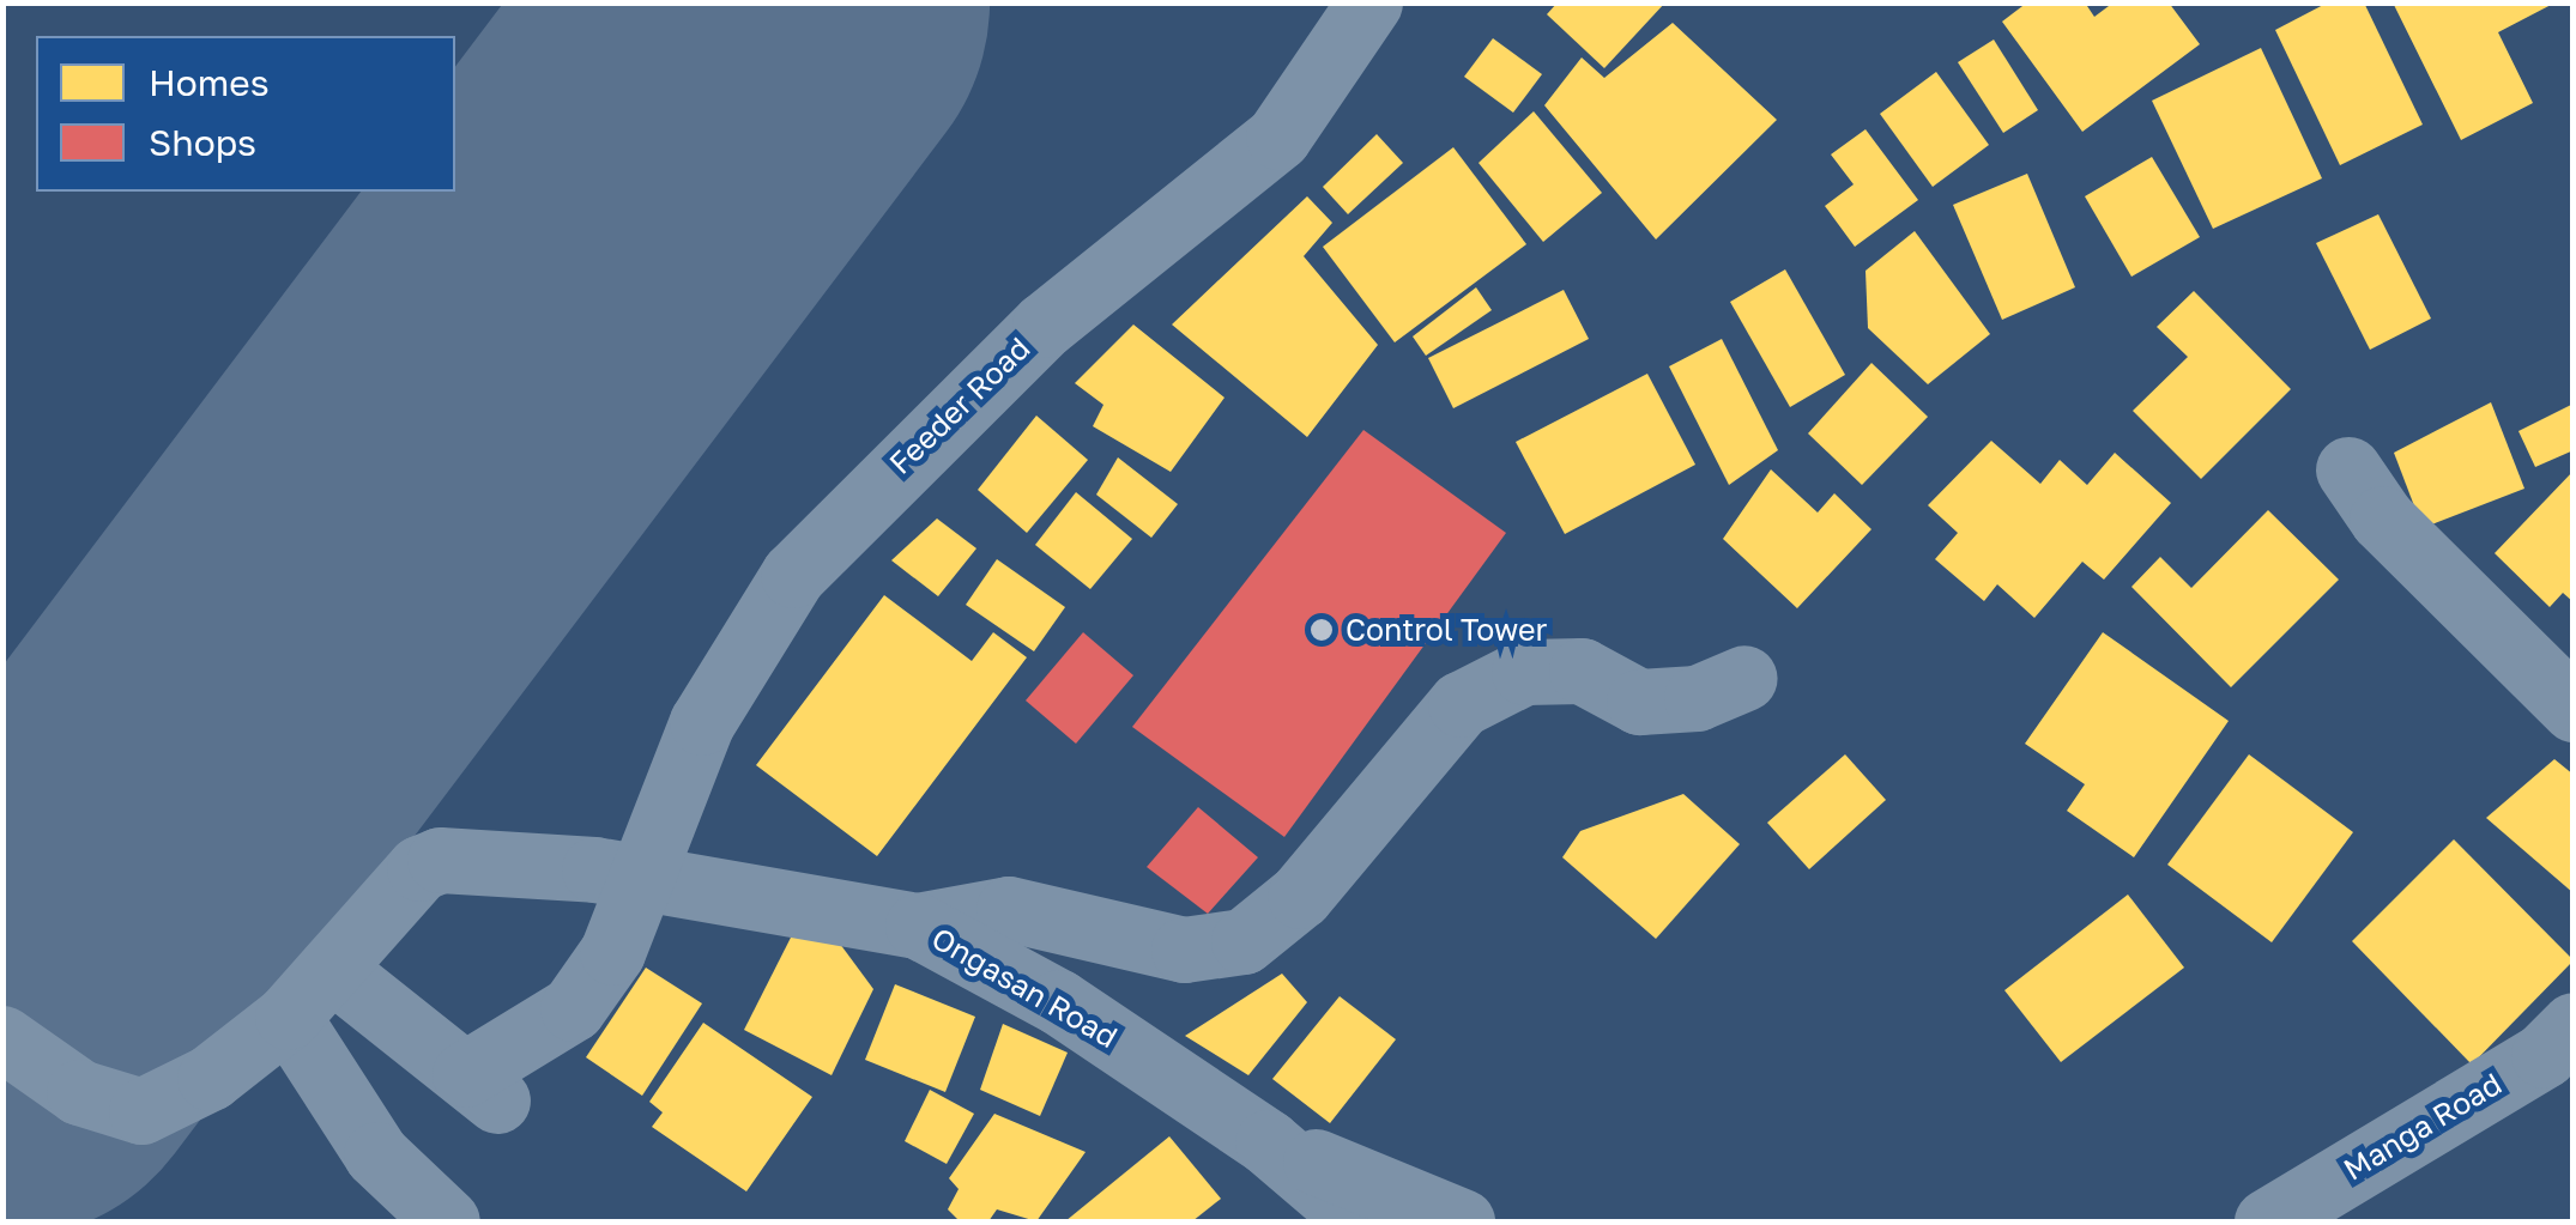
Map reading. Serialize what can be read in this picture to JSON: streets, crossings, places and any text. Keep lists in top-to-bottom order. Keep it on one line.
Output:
{"streets":{"street":["Feeder Road","Ongasan Road","Manga Road"]},"crossings":[["Feeder Road","Ongasan Road"]],"places":["Control Tower"],"legend":["Homes","Shops"]}
